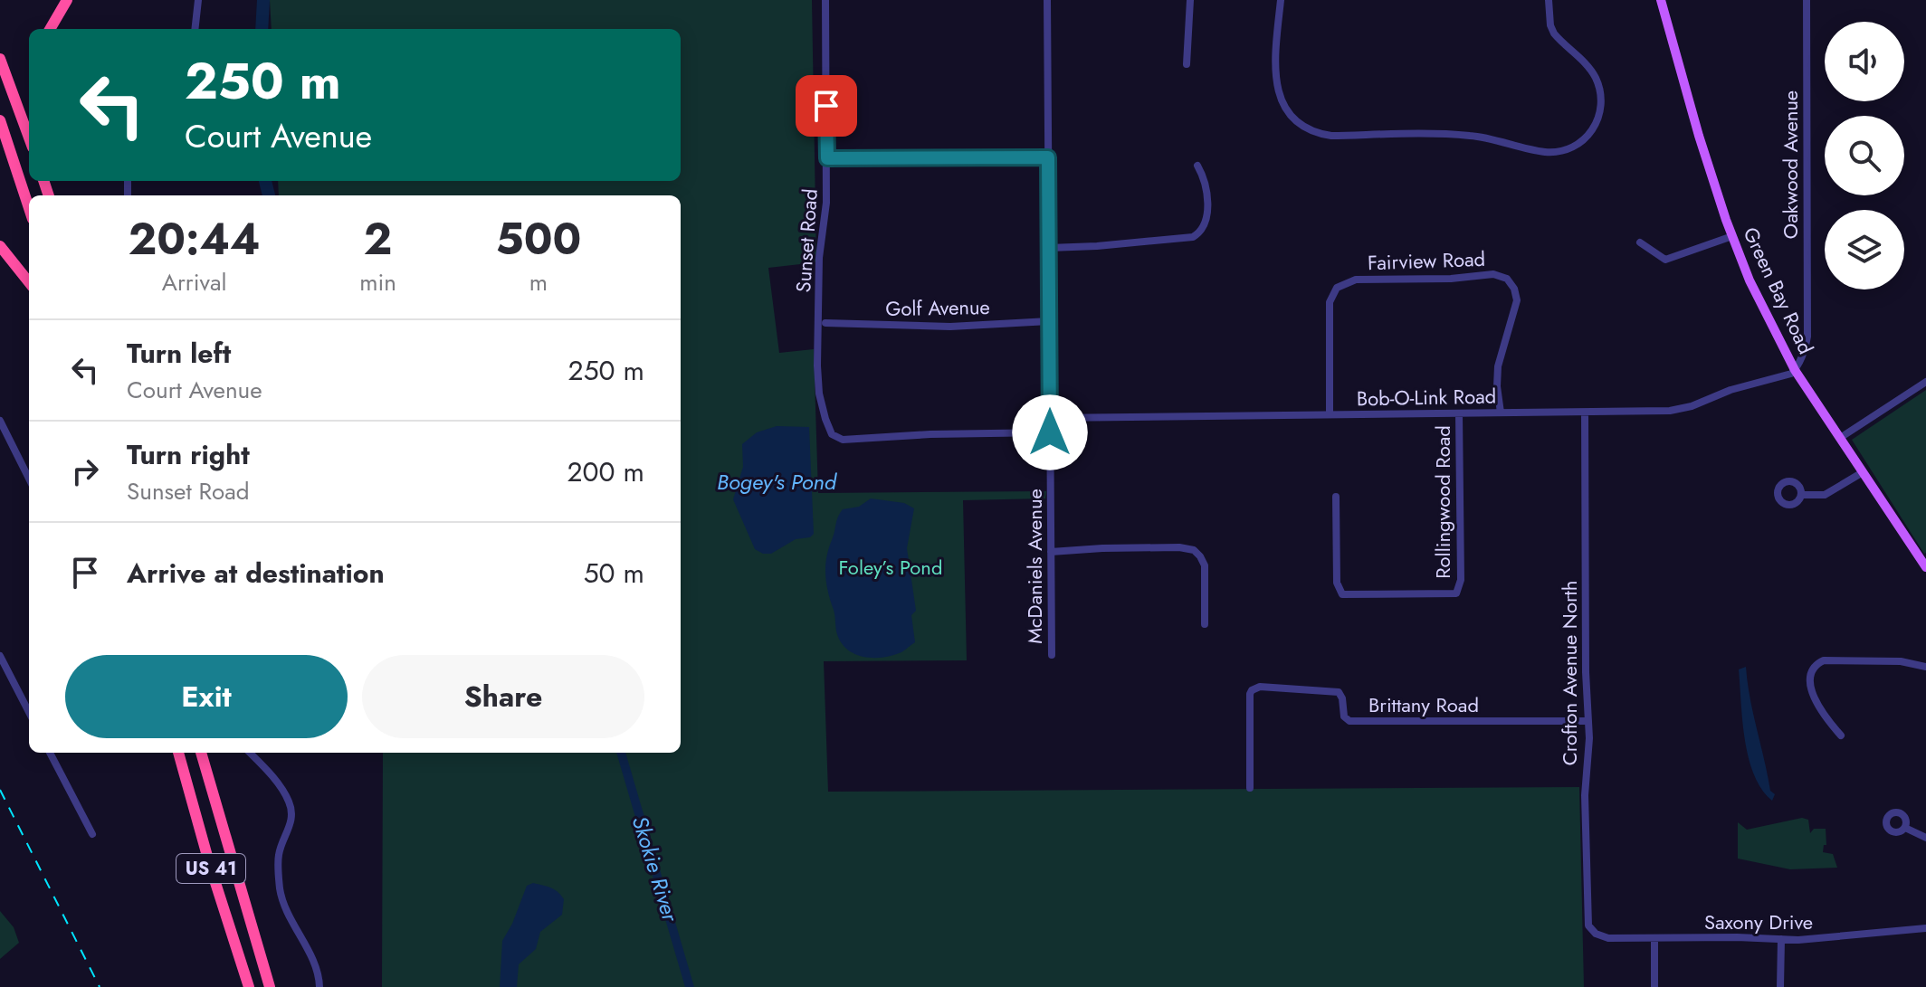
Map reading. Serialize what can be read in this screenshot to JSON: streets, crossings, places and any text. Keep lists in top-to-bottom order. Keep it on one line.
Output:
{"streets":{"highway":["US 41"],"main road":["Green Bay Road"],"street":["Oakwood Avenue","Sunset Road","Fairview Road","Golf Avenue","Bob-O-Link Road","Rollingwood Road","McDaniels Avenue","Crofton Avenue North","Brittany Road","Saxony Drive"]},"crossings":[["Oakwood Avenue","Green Bay Road"],["Oakwood Avenue","Bob-O-Link Road"],["Sunset Road","McDaniels Avenue"],["Fairview Road","Bob-O-Link Road"],["Green Bay Road","Bob-O-Link Road"],["Golf Avenue","McDaniels Avenue"],["Bob-O-Link Road","Rollingwood Road"],["Bob-O-Link Road","McDaniels Avenue"],["Bob-O-Link Road","Crofton Avenue North"],["Crofton Avenue North","Brittany Road"],["Crofton Avenue North","Saxony Drive"]],"water":["Bogey's Pond","Skokie River"],"parks":["Foley’s Pond"],"page":{"turn":["250 m","Court Avenue"],"eta":["20:44","Arrival","2","min","500","m"],"list":[{"name":"Turn left","note":"Court Avenue","value":"250 m"},{"name":"Turn right","note":"Sunset Road","value":"200 m"},{"name":"Arrive at destination","value":"50 m"}],"buttons":["Exit","Share"]}}
